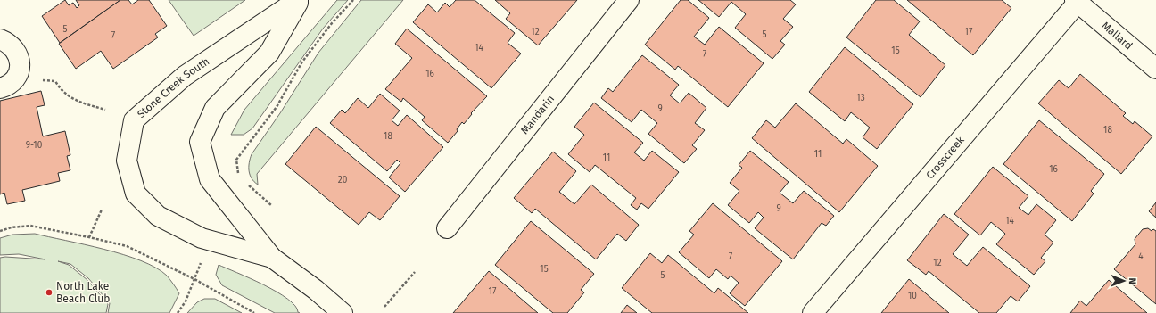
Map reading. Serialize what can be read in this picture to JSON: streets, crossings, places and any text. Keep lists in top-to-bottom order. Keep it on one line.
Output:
{"streets":{"street":["Mallard","Stone Creek South","Mandarin","Crosscreek"]},"crossings":[["Mallard","Crosscreek"]],"places":["North Lake Beach Club"],"house_numbers":["5","12","17","5","7","14","15","7","16","13","9","18","18","9-10","11","11","16","20","9","14","7","4","12","15","5","17","10"],"north":"right"}
